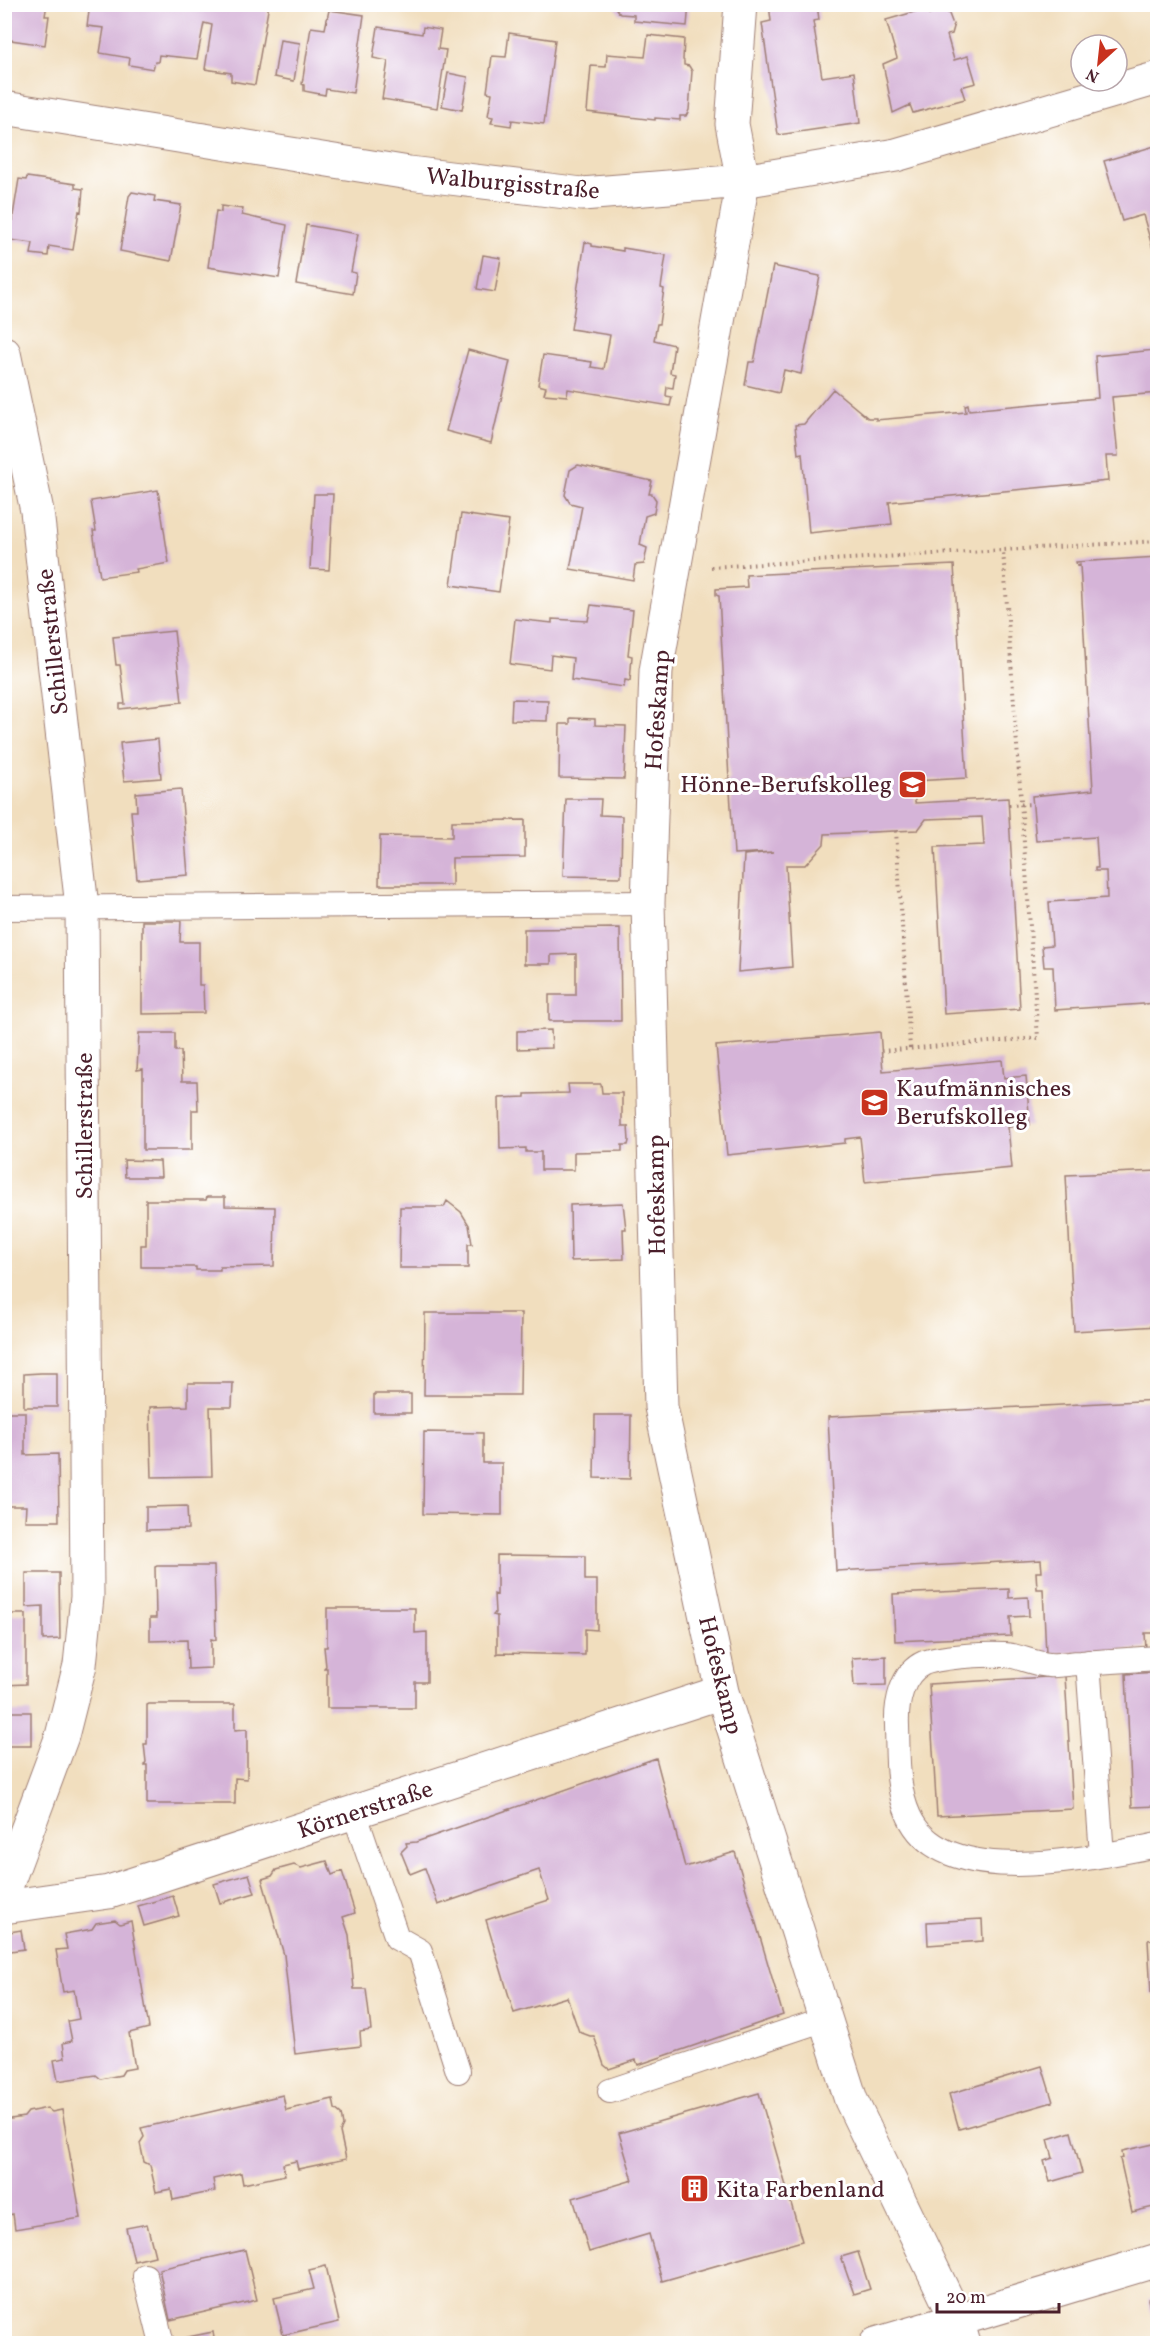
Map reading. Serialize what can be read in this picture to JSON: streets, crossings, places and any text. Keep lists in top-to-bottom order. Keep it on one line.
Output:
{"streets":{"street":["Walburgisstraße","Schillerstraße","Hofeskamp","Körnerstraße"]},"crossings":[["Walburgisstraße","Hofeskamp"],["Hofeskamp","Körnerstraße"]],"places":{"school or university":["Hönne-Berufskolleg","Kaufmännisches Berufskolleg"],"building":["Kita Farbenland"]},"scale_bar":"20 m","north":"bottom left"}
